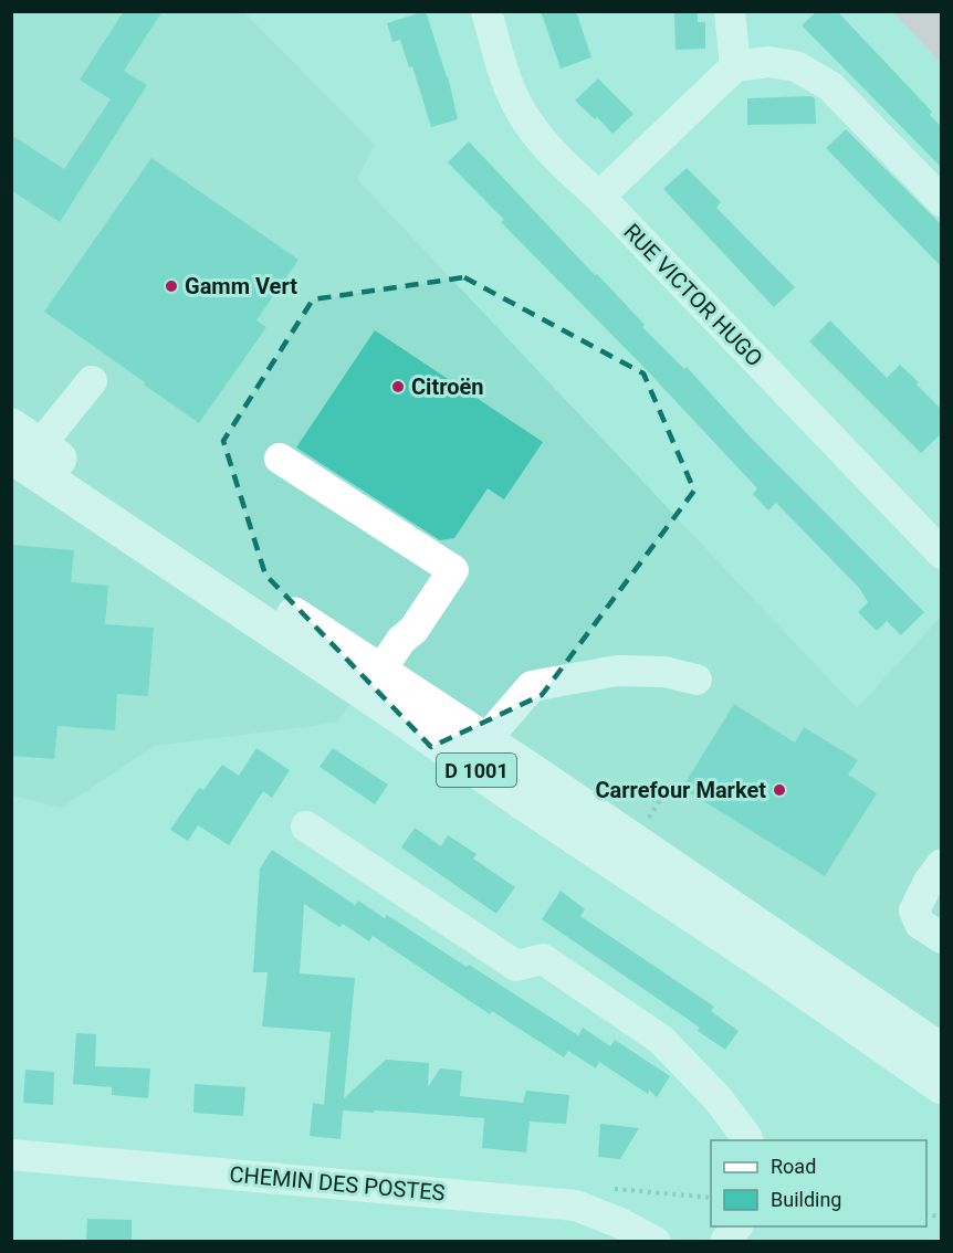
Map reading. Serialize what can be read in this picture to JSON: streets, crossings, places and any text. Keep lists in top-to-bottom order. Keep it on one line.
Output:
{"streets":{"main road":["D 1001"],"street":["RUE VICTOR HUGO","CHEMIN DES POSTES"]},"places":["Gamm Vert","Citroën","Carrefour Market"],"legend":["Road","Building"]}
